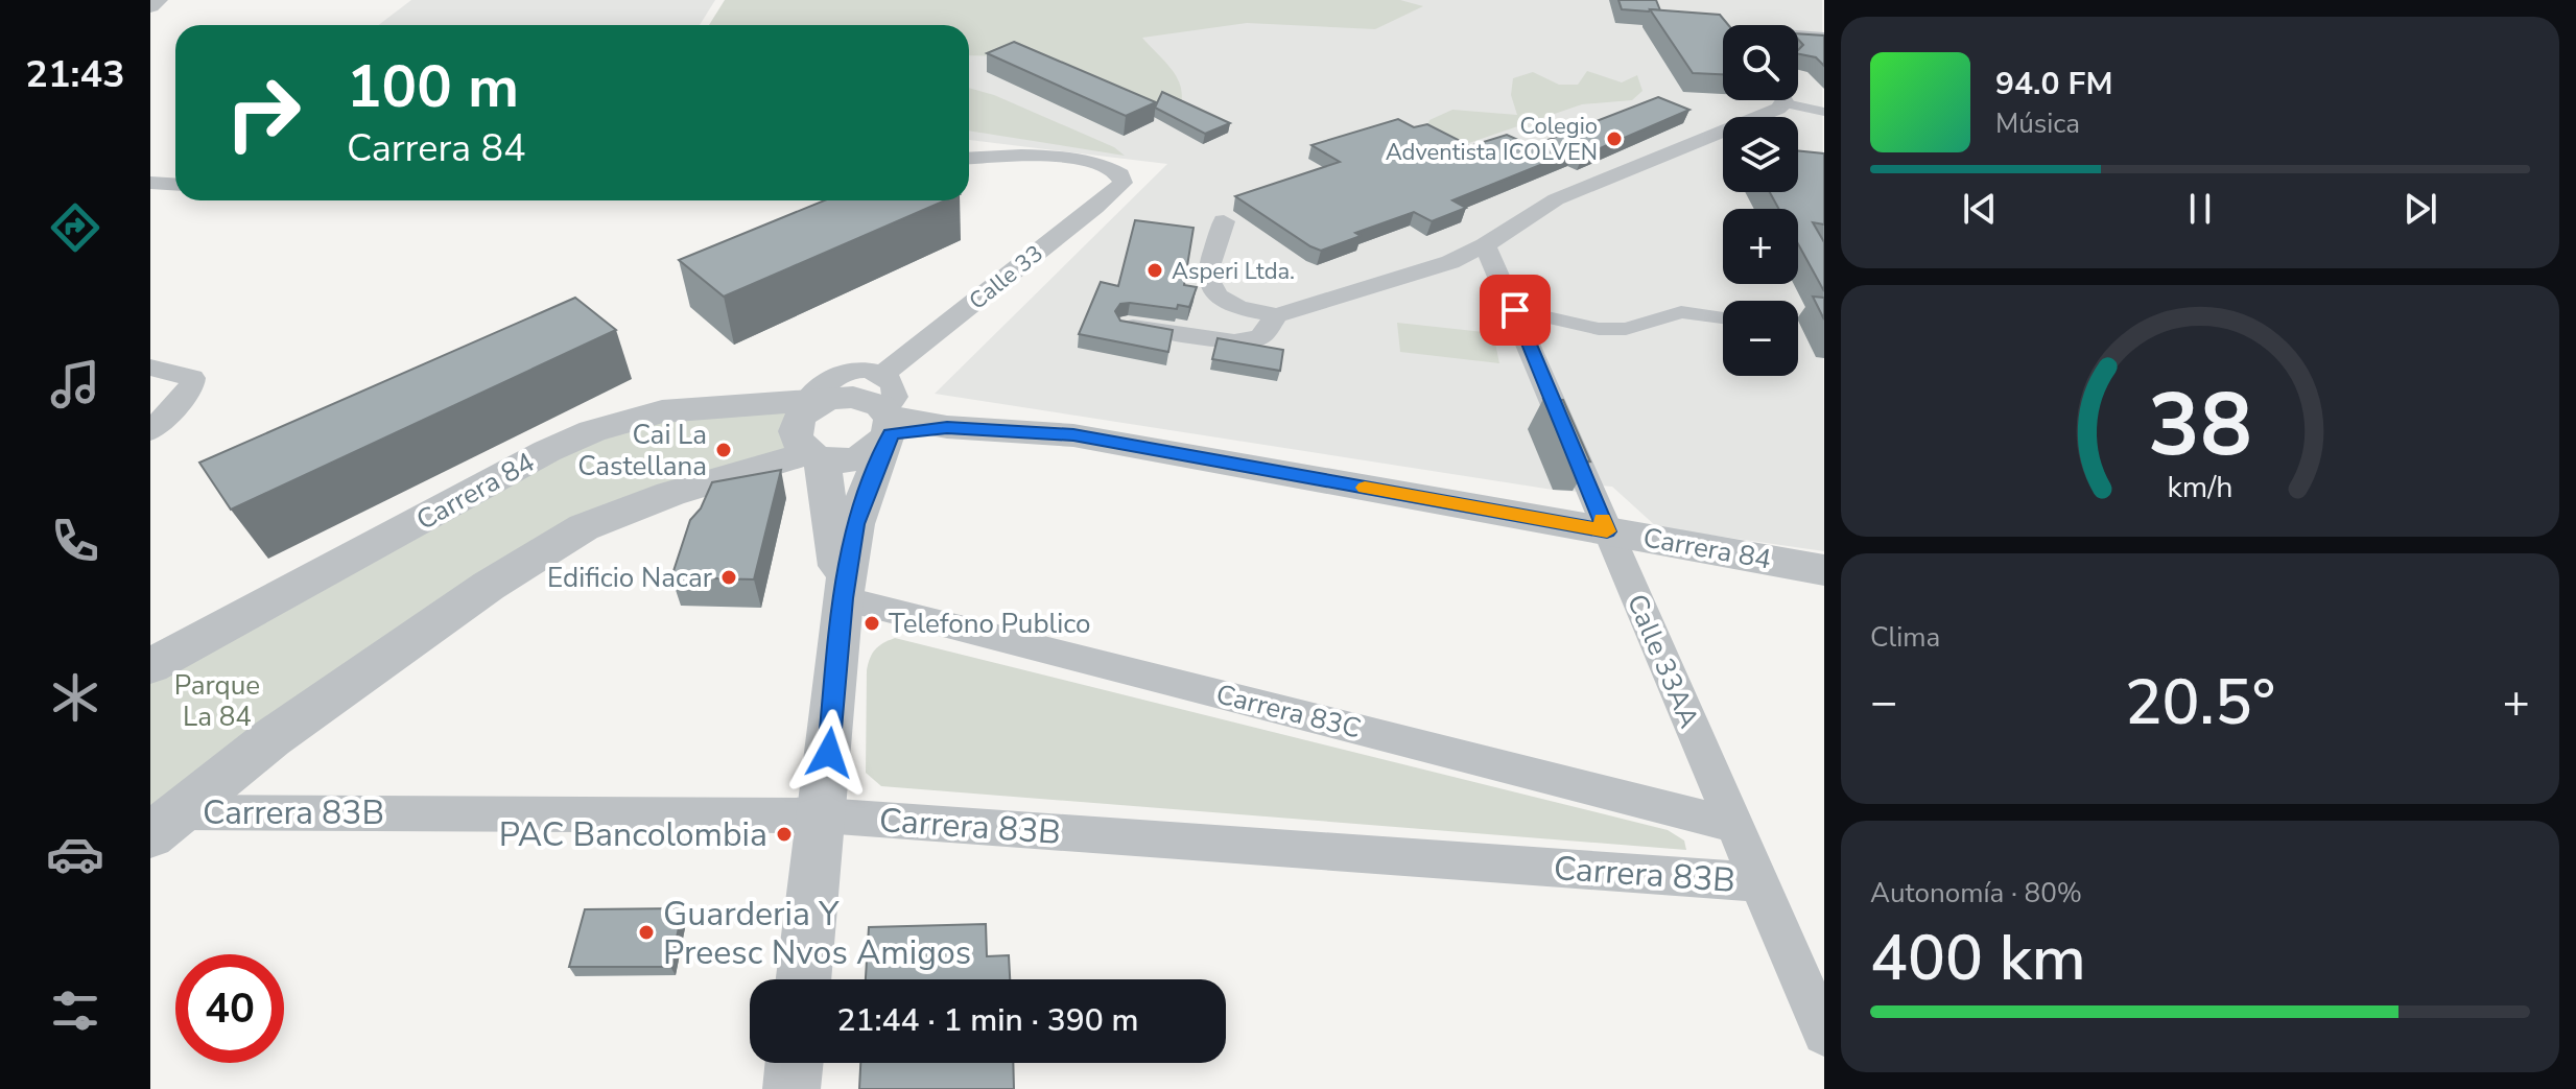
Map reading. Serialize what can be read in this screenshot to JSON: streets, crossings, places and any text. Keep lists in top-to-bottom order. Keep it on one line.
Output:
{"streets":{"street":["Calle 33","Carrera 84","Calle 33AA","Carrera 83C","Carrera 83B"]},"crossings":[["Calle 33","Carrera 84"],["Carrera 84","Calle 33AA"],["Calle 33AA","Carrera 83C"],["Calle 33AA","Carrera 83B"]],"parks":["Parque La 84"],"places":["Colegio Adventista ICOLVEN","Asperi Ltda.","Cai La Castellana","Edificio Nacar","Telefono Publico","PAC Bancolombia","Guarderia Y Preesc Nvos Amigos"],"page":{"tabs":"21:43","map_buttons":["+","−"],"turn":["100 m","Carrera 84"],"song":["94.0 FM","Música"],"tile":["Clima",["Autonomía · 80%","400 km"]],"heat":["−","20.5°","+"],"limit":"40","trip":"21:44 · 1 min · 390 m","gauge":["38","km/h"]}}
